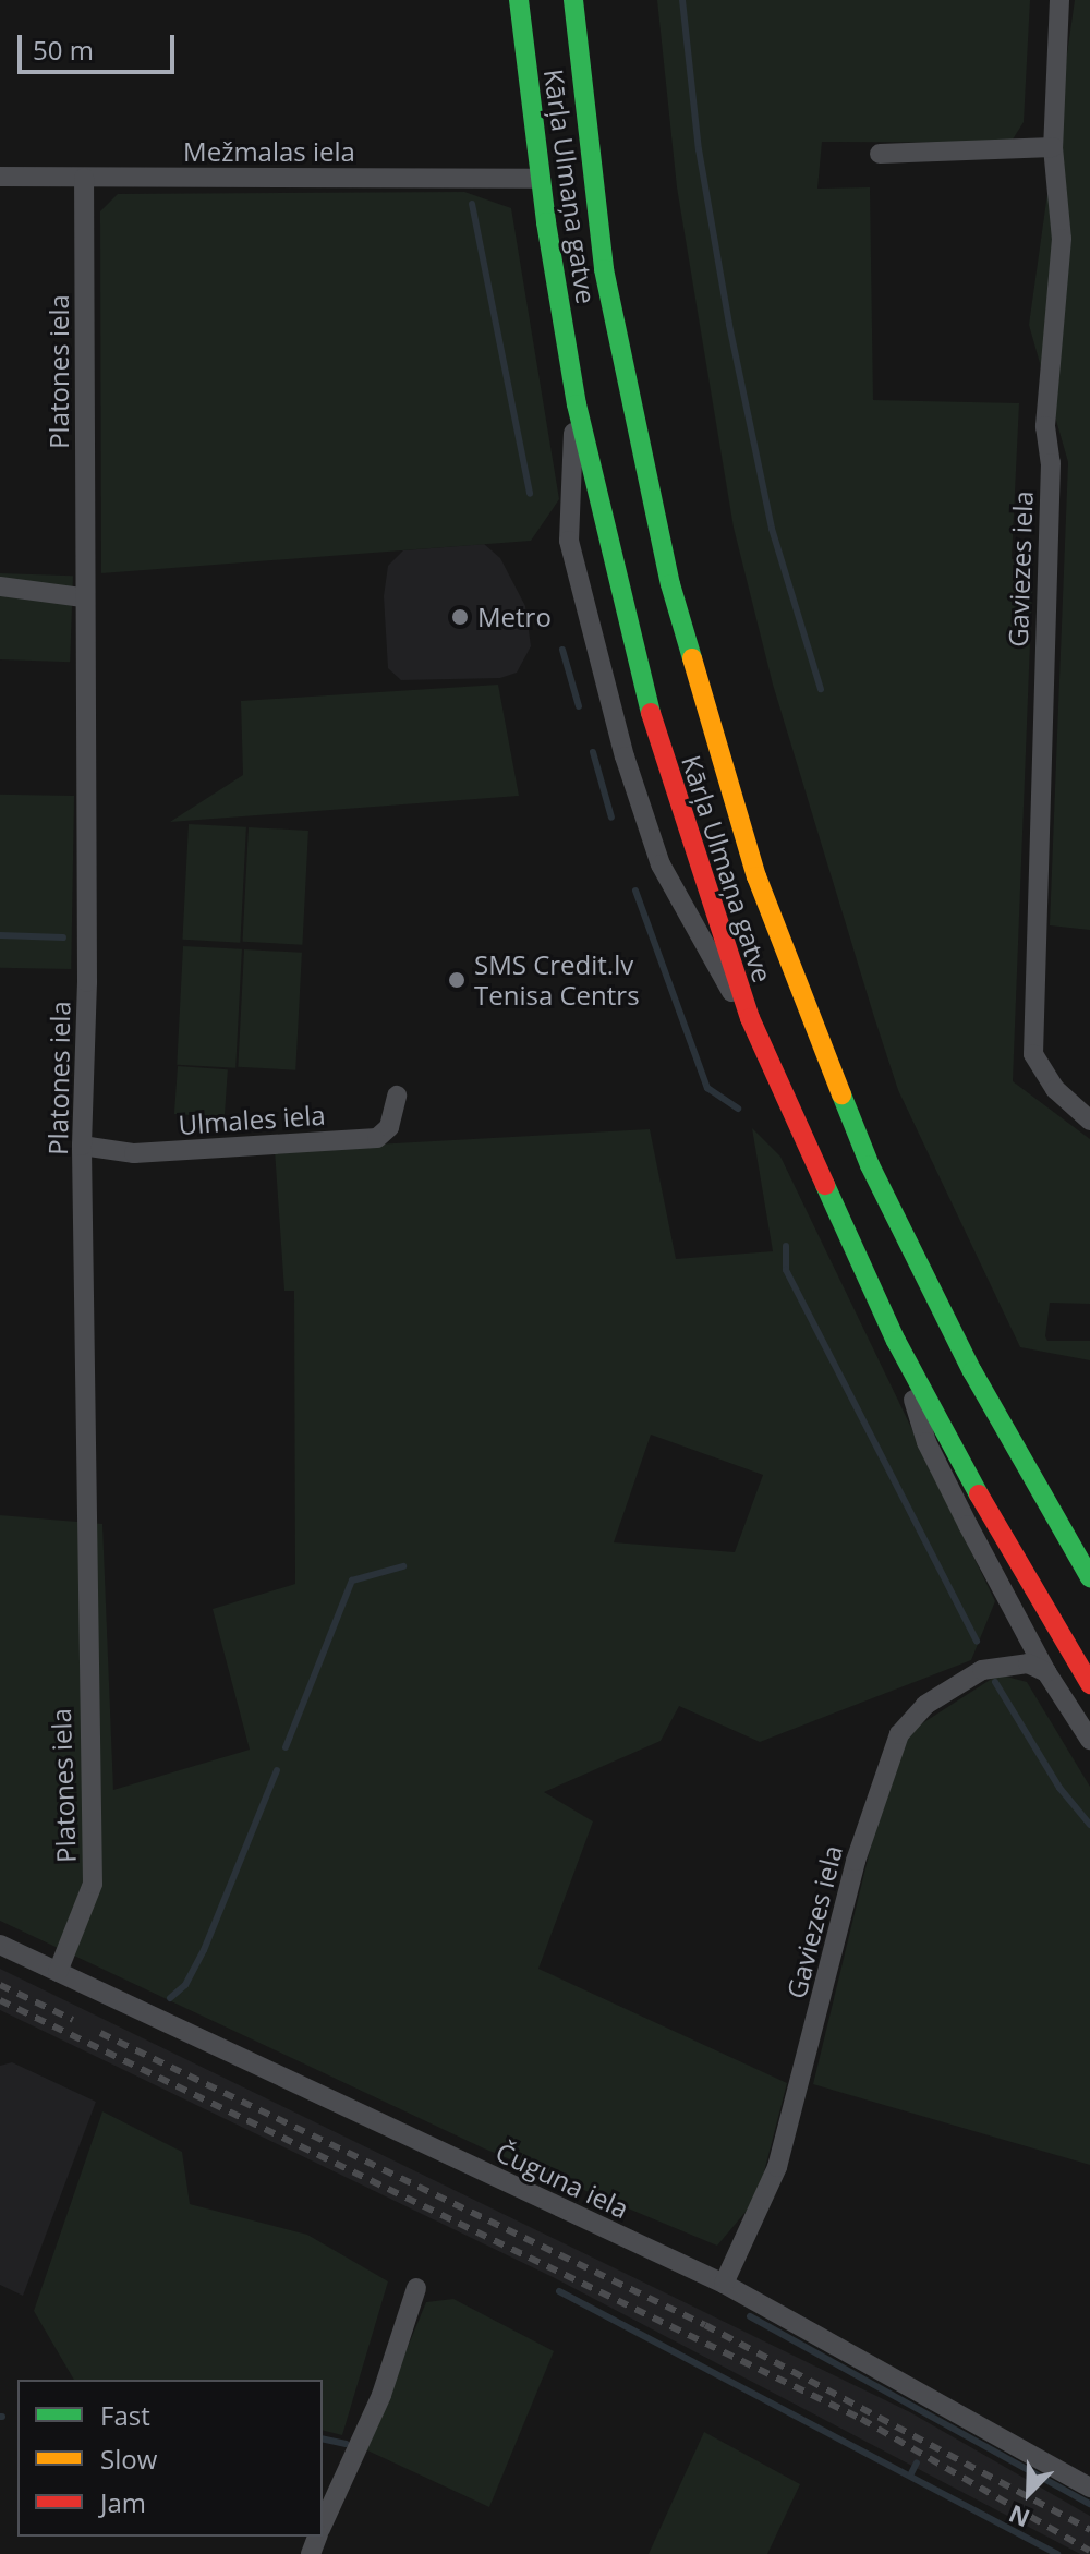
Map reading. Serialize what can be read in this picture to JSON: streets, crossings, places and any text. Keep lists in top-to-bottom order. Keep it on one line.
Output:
{"streets":{"highway":["Kārļa Ulmaņa gatve"],"street":["Mežmalas iela","Platones iela","Gaviezes iela","Ulmales iela","Čuguna iela"]},"crossings":[["Mežmalas iela","Kārļa Ulmaņa gatve"],["Mežmalas iela","Platones iela"],["Platones iela","Ulmales iela"],["Platones iela","Čuguna iela"],["Gaviezes iela","Čuguna iela"]],"places":["Metro","SMS Credit.lv Tenisa Centrs"],"legend":["Fast","Slow","Jam"],"scale_bar":"50 m","north":"bottom left"}
